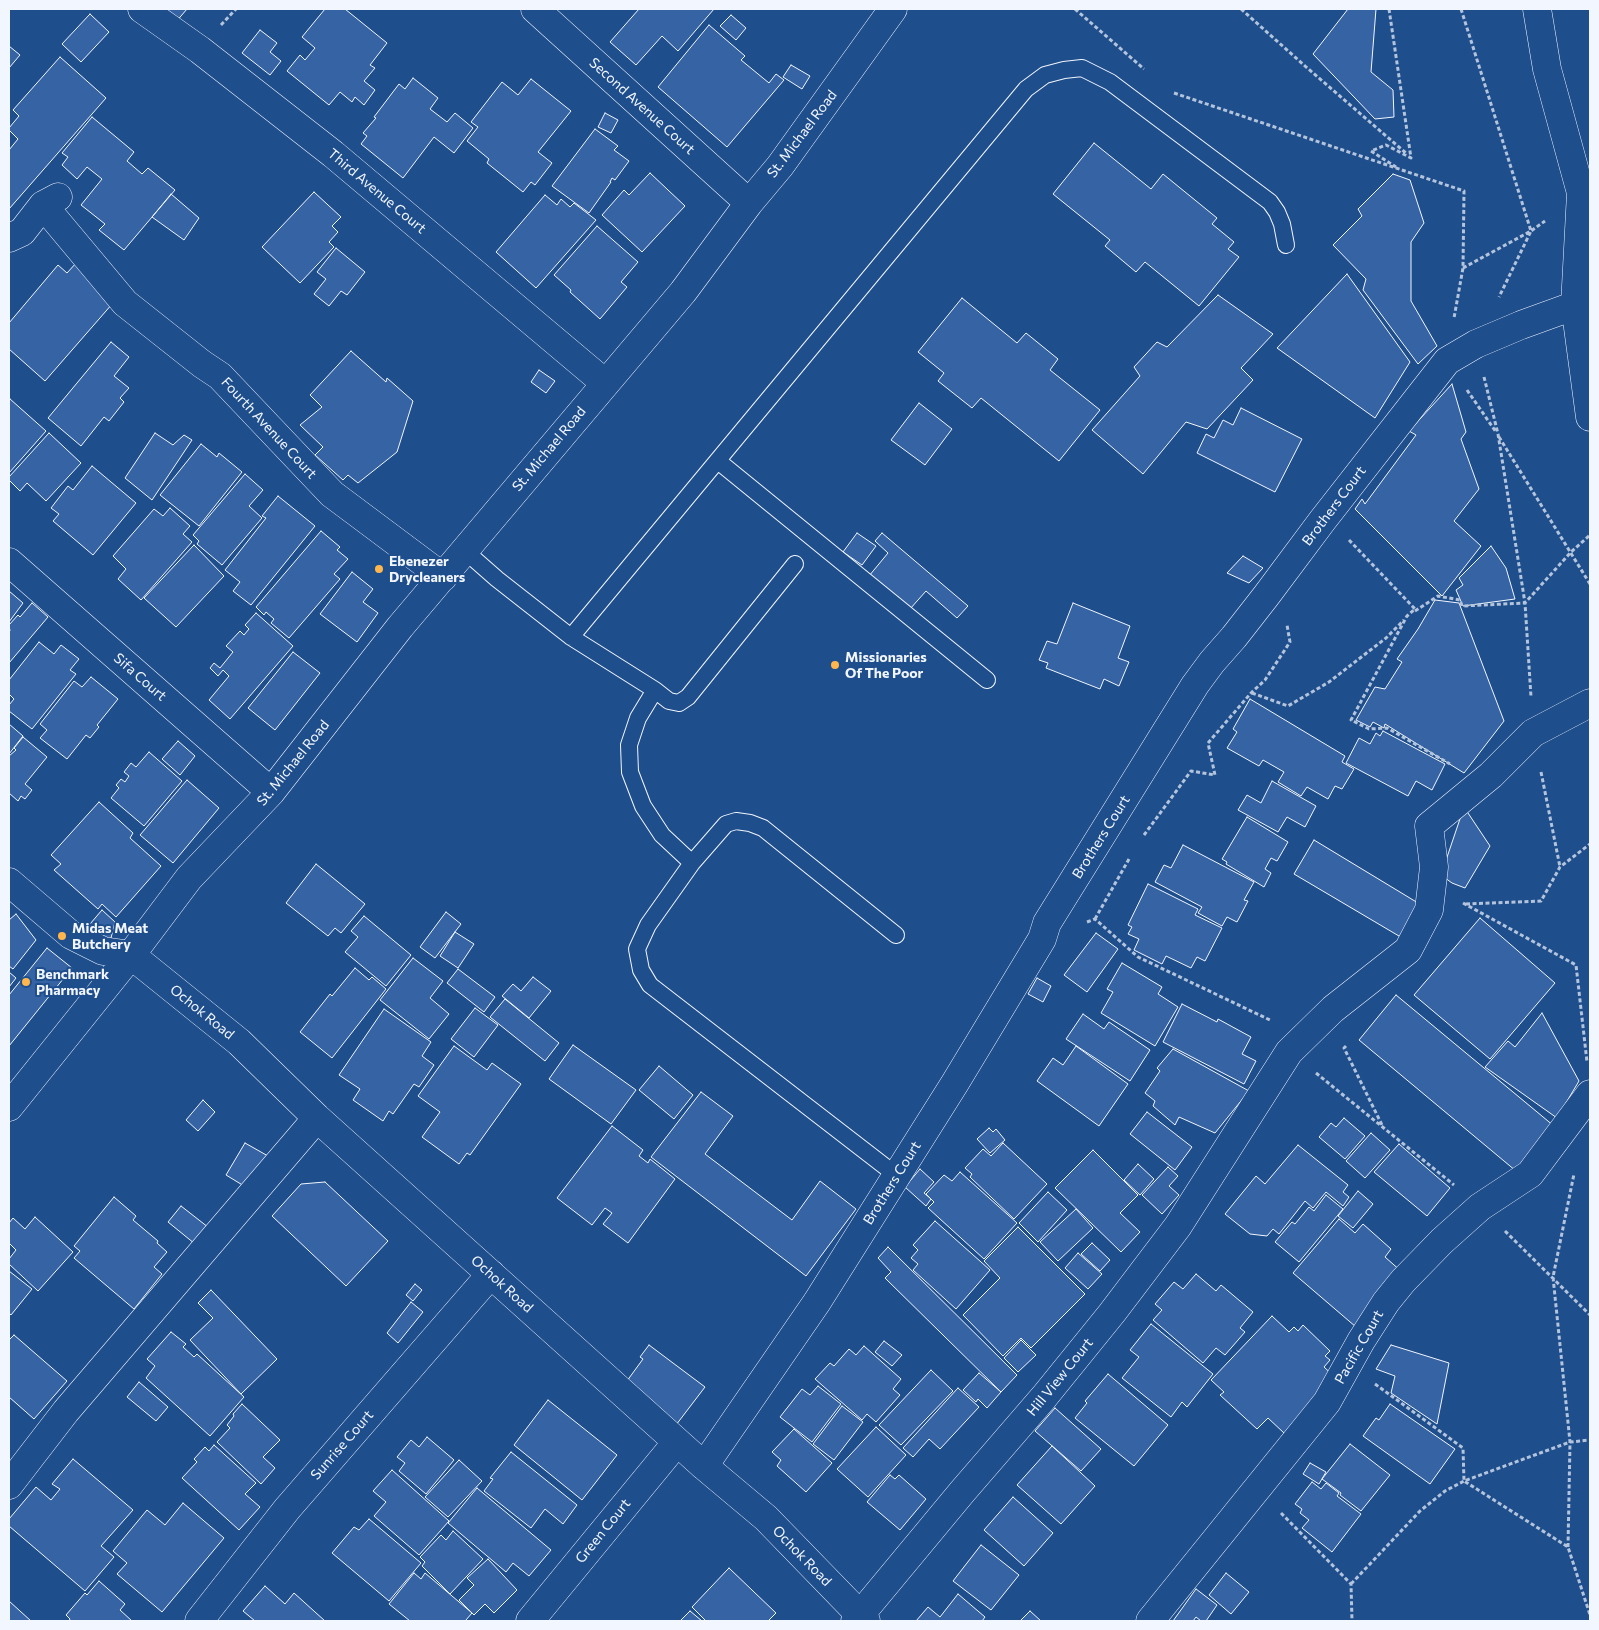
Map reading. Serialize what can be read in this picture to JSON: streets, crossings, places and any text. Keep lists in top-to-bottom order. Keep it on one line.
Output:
{"streets":{"street":["Second Avenue Court","St. Michael Road","Third Avenue Court","Fourth Avenue Court","Brothers Court","Sifa Court","Ochok Road","Pacific Court","Hill View Court","Sunrise Court","Green Court"]},"crossings":[["Second Avenue Court","St. Michael Road"],["St. Michael Road","Third Avenue Court"],["St. Michael Road","Fourth Avenue Court"],["St. Michael Road","Sifa Court"],["St. Michael Road","Ochok Road"],["Brothers Court","Ochok Road"],["Ochok Road","Hill View Court"],["Ochok Road","Sunrise Court"],["Ochok Road","Green Court"]],"places":["Ebenezer Drycleaners","Missionaries Of The Poor","Midas Meat Butchery","Benchmark Pharmacy"]}
